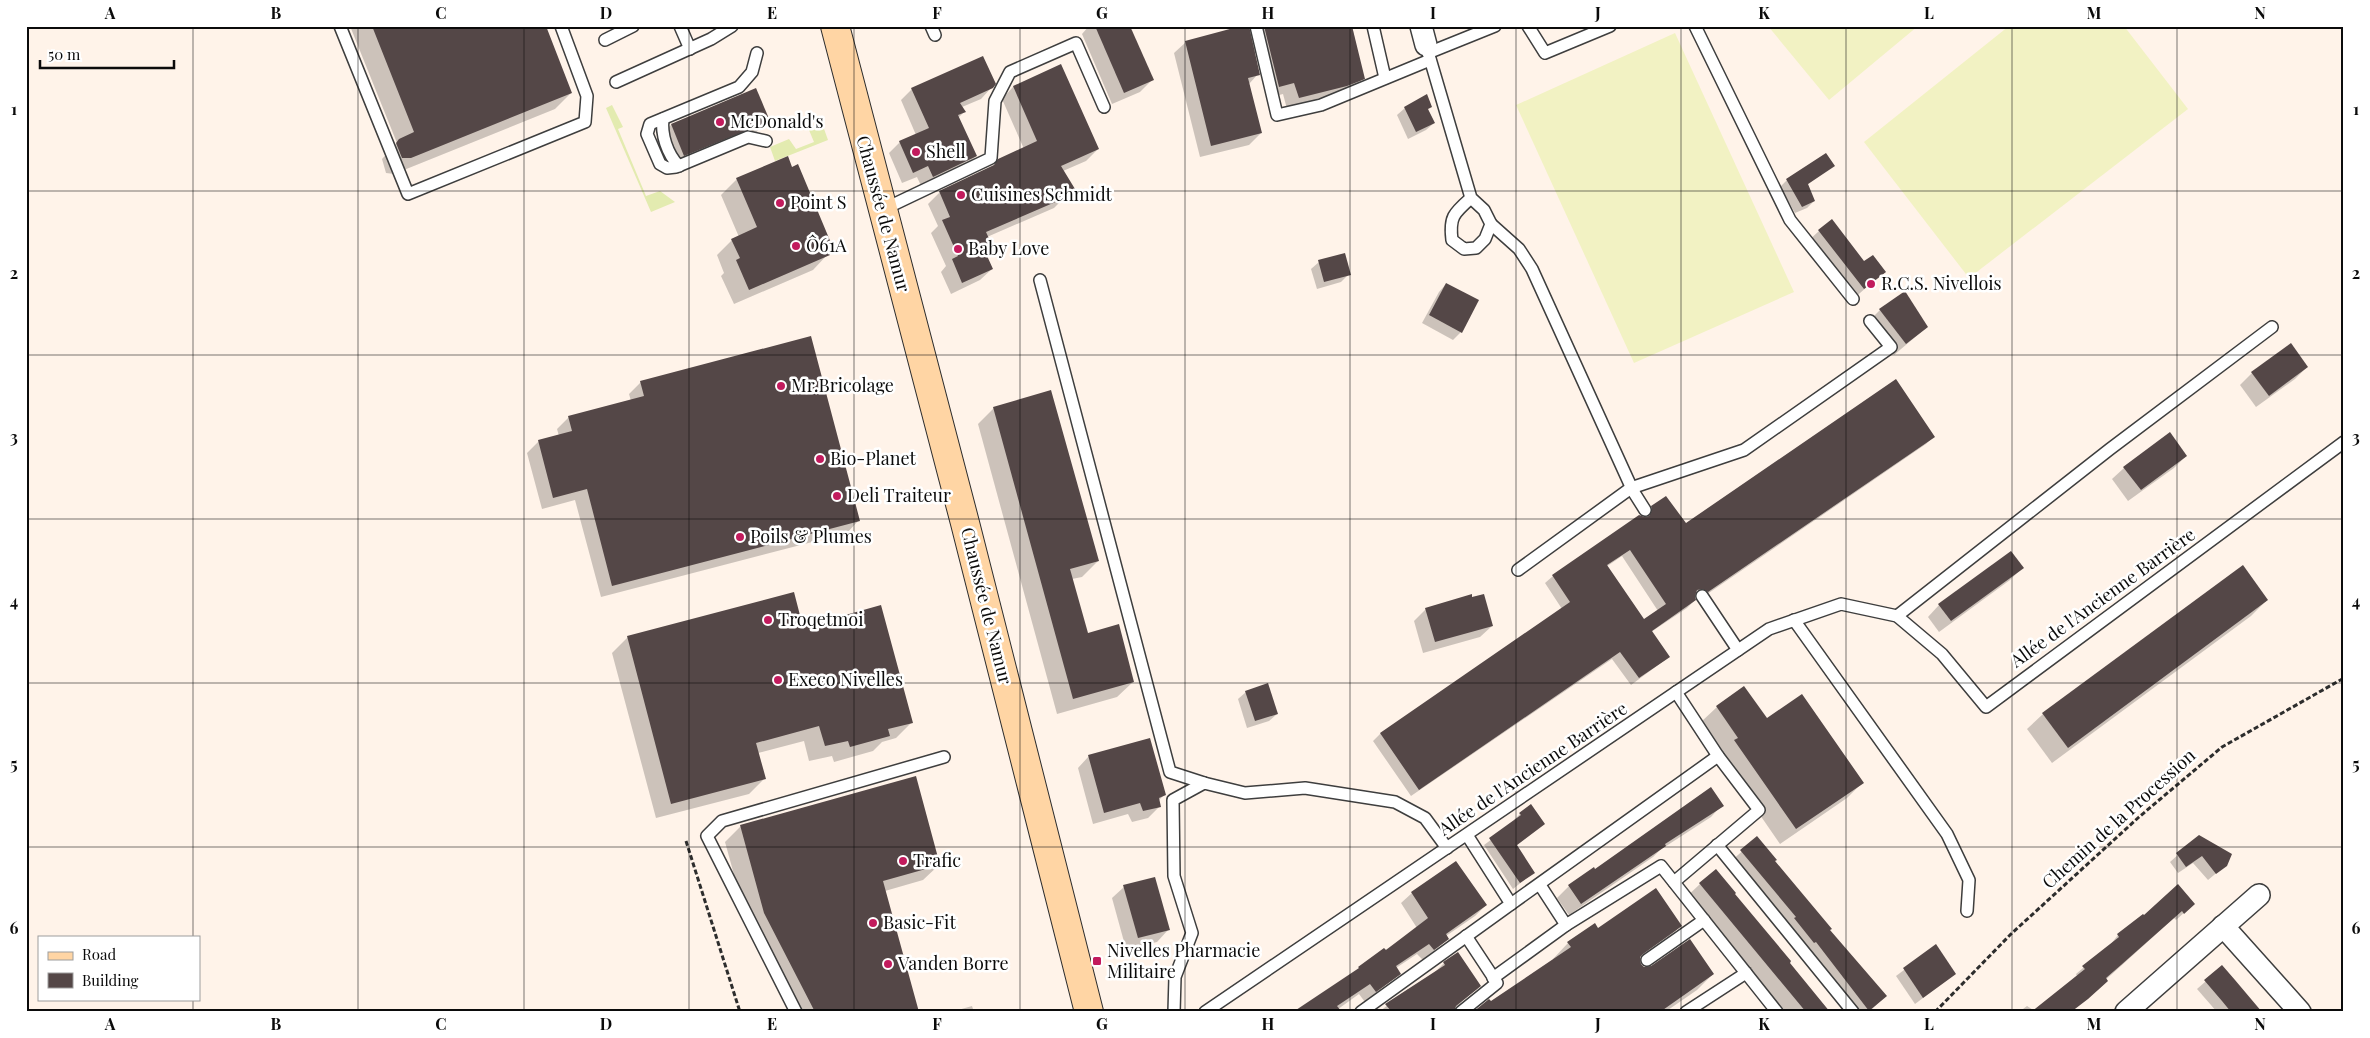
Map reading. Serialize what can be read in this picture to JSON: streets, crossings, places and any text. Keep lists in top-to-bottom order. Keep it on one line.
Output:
{"streets":{"main road":["Chaussée de Namur"],"lane":["Allée de l'Ancienne Barrière"],"path":["Chemin de la Procession"]},"places":{"other":["McDonald's","Shell","Cuisines Schmidt","Point S","Ô61A","Baby Love","R.C.S. Nivellois","Mr.Bricolage","Bio-Planet","Deli Traiteur","Poils & Plumes","Troqetmoi","Execo Nivelles","Trafic","Basic-Fit","Vanden Borre"],"transit":["Nivelles Pharmacie Militaire"]},"legend":["Road","Building"],"scale_bar":"50 m","grid":{"columns":["A","B","C","D","E","F","G","H","I","J","K","L","M","N"],"rows":["1","2","3","4","5","6"]}}
